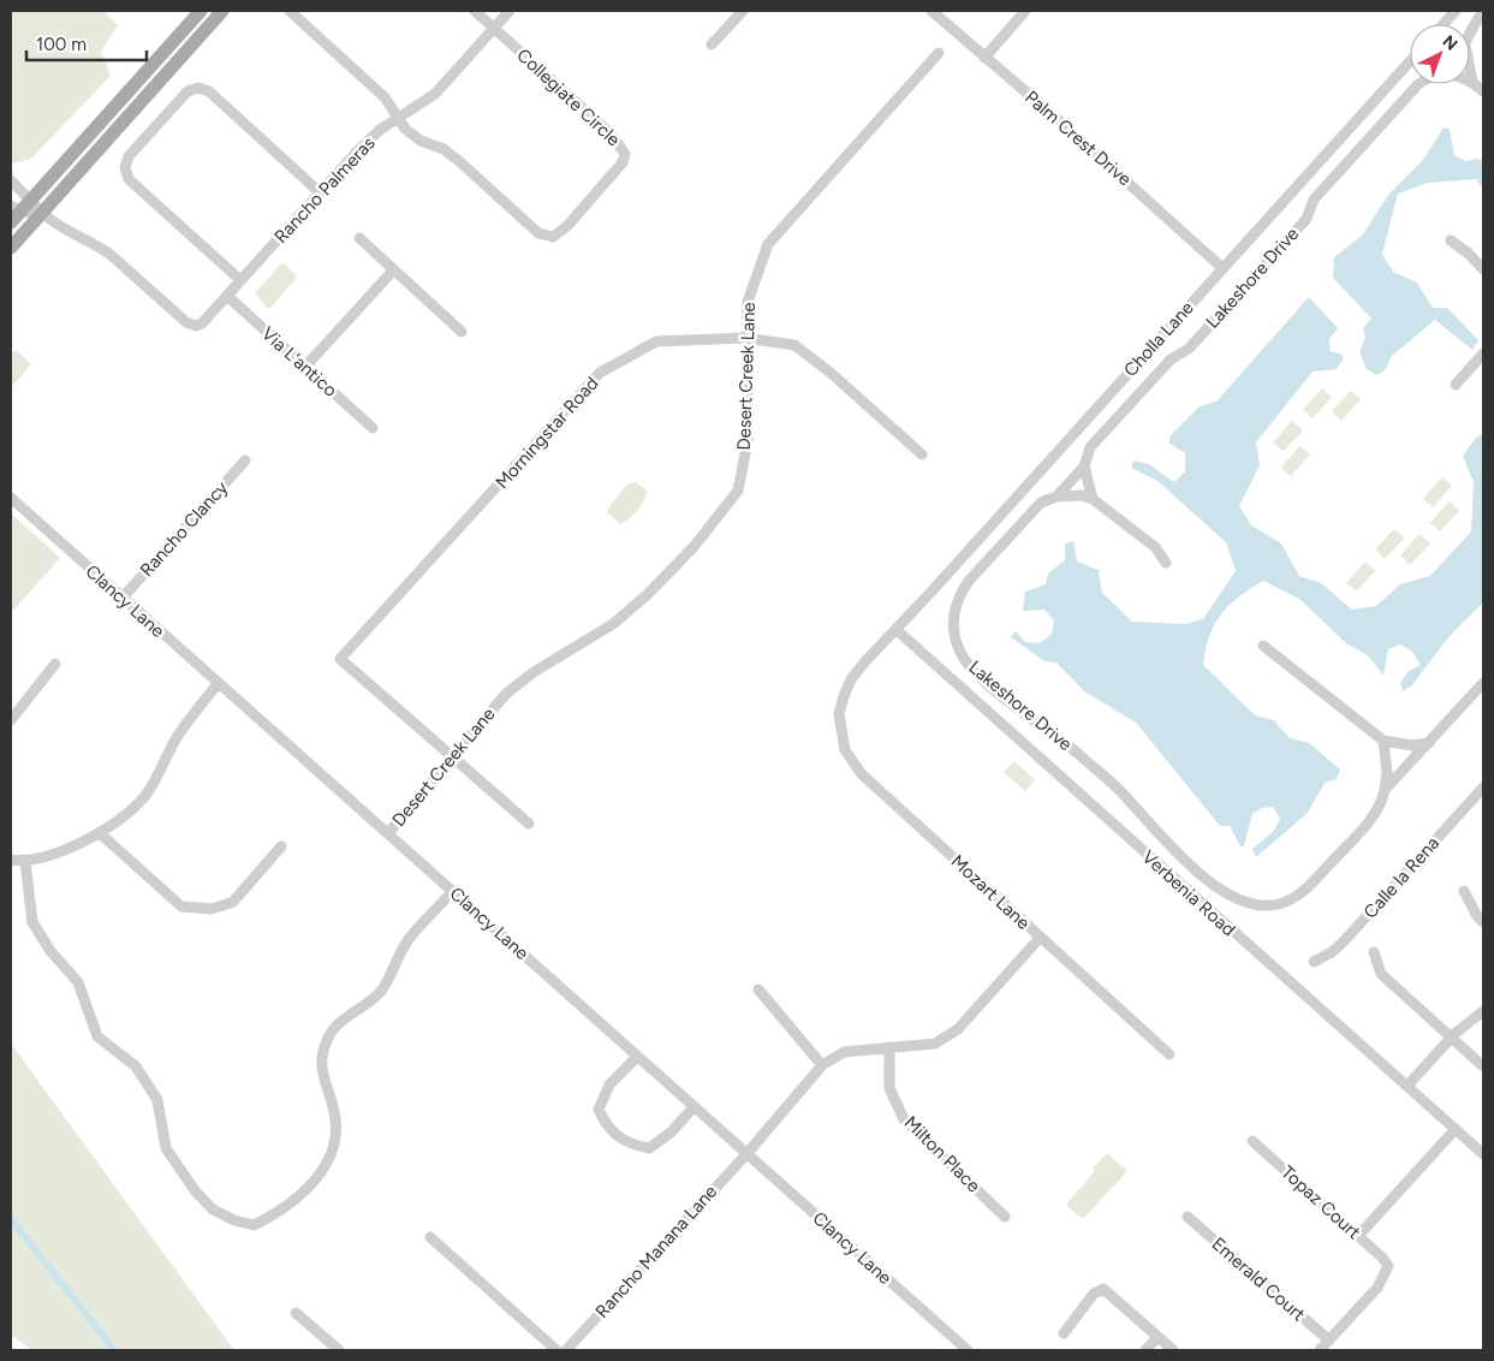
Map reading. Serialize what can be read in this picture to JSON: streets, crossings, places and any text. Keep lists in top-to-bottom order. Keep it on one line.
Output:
{"streets":{"street":["Collegiate Circle","Palm Crest Drive","Rancho Palmeras","Lakeshore Drive","Cholla Lane","Via L'antico","Desert Creek Lane","Morningstar Road","Rancho Clancy","Clancy Lane","Calle la Rena","Mozart Lane","Verbenia Road","Milton Place","Topaz Court","Rancho Manana Lane","Emerald Court"]},"crossings":[["Collegiate Circle","Rancho Palmeras"],["Palm Crest Drive","Cholla Lane"],["Rancho Palmeras","Via L'antico"],["Cholla Lane","Mozart Lane"],["Cholla Lane","Verbenia Road"],["Desert Creek Lane","Morningstar Road"],["Desert Creek Lane","Clancy Lane"],["Rancho Clancy","Clancy Lane"],["Clancy Lane","Mozart Lane"],["Clancy Lane","Rancho Manana Lane"],["Mozart Lane","Verbenia Road"],["Mozart Lane","Milton Place"],["Mozart Lane","Rancho Manana Lane"],["Topaz Court","Emerald Court"]],"scale_bar":"100 m","north":"top right"}
